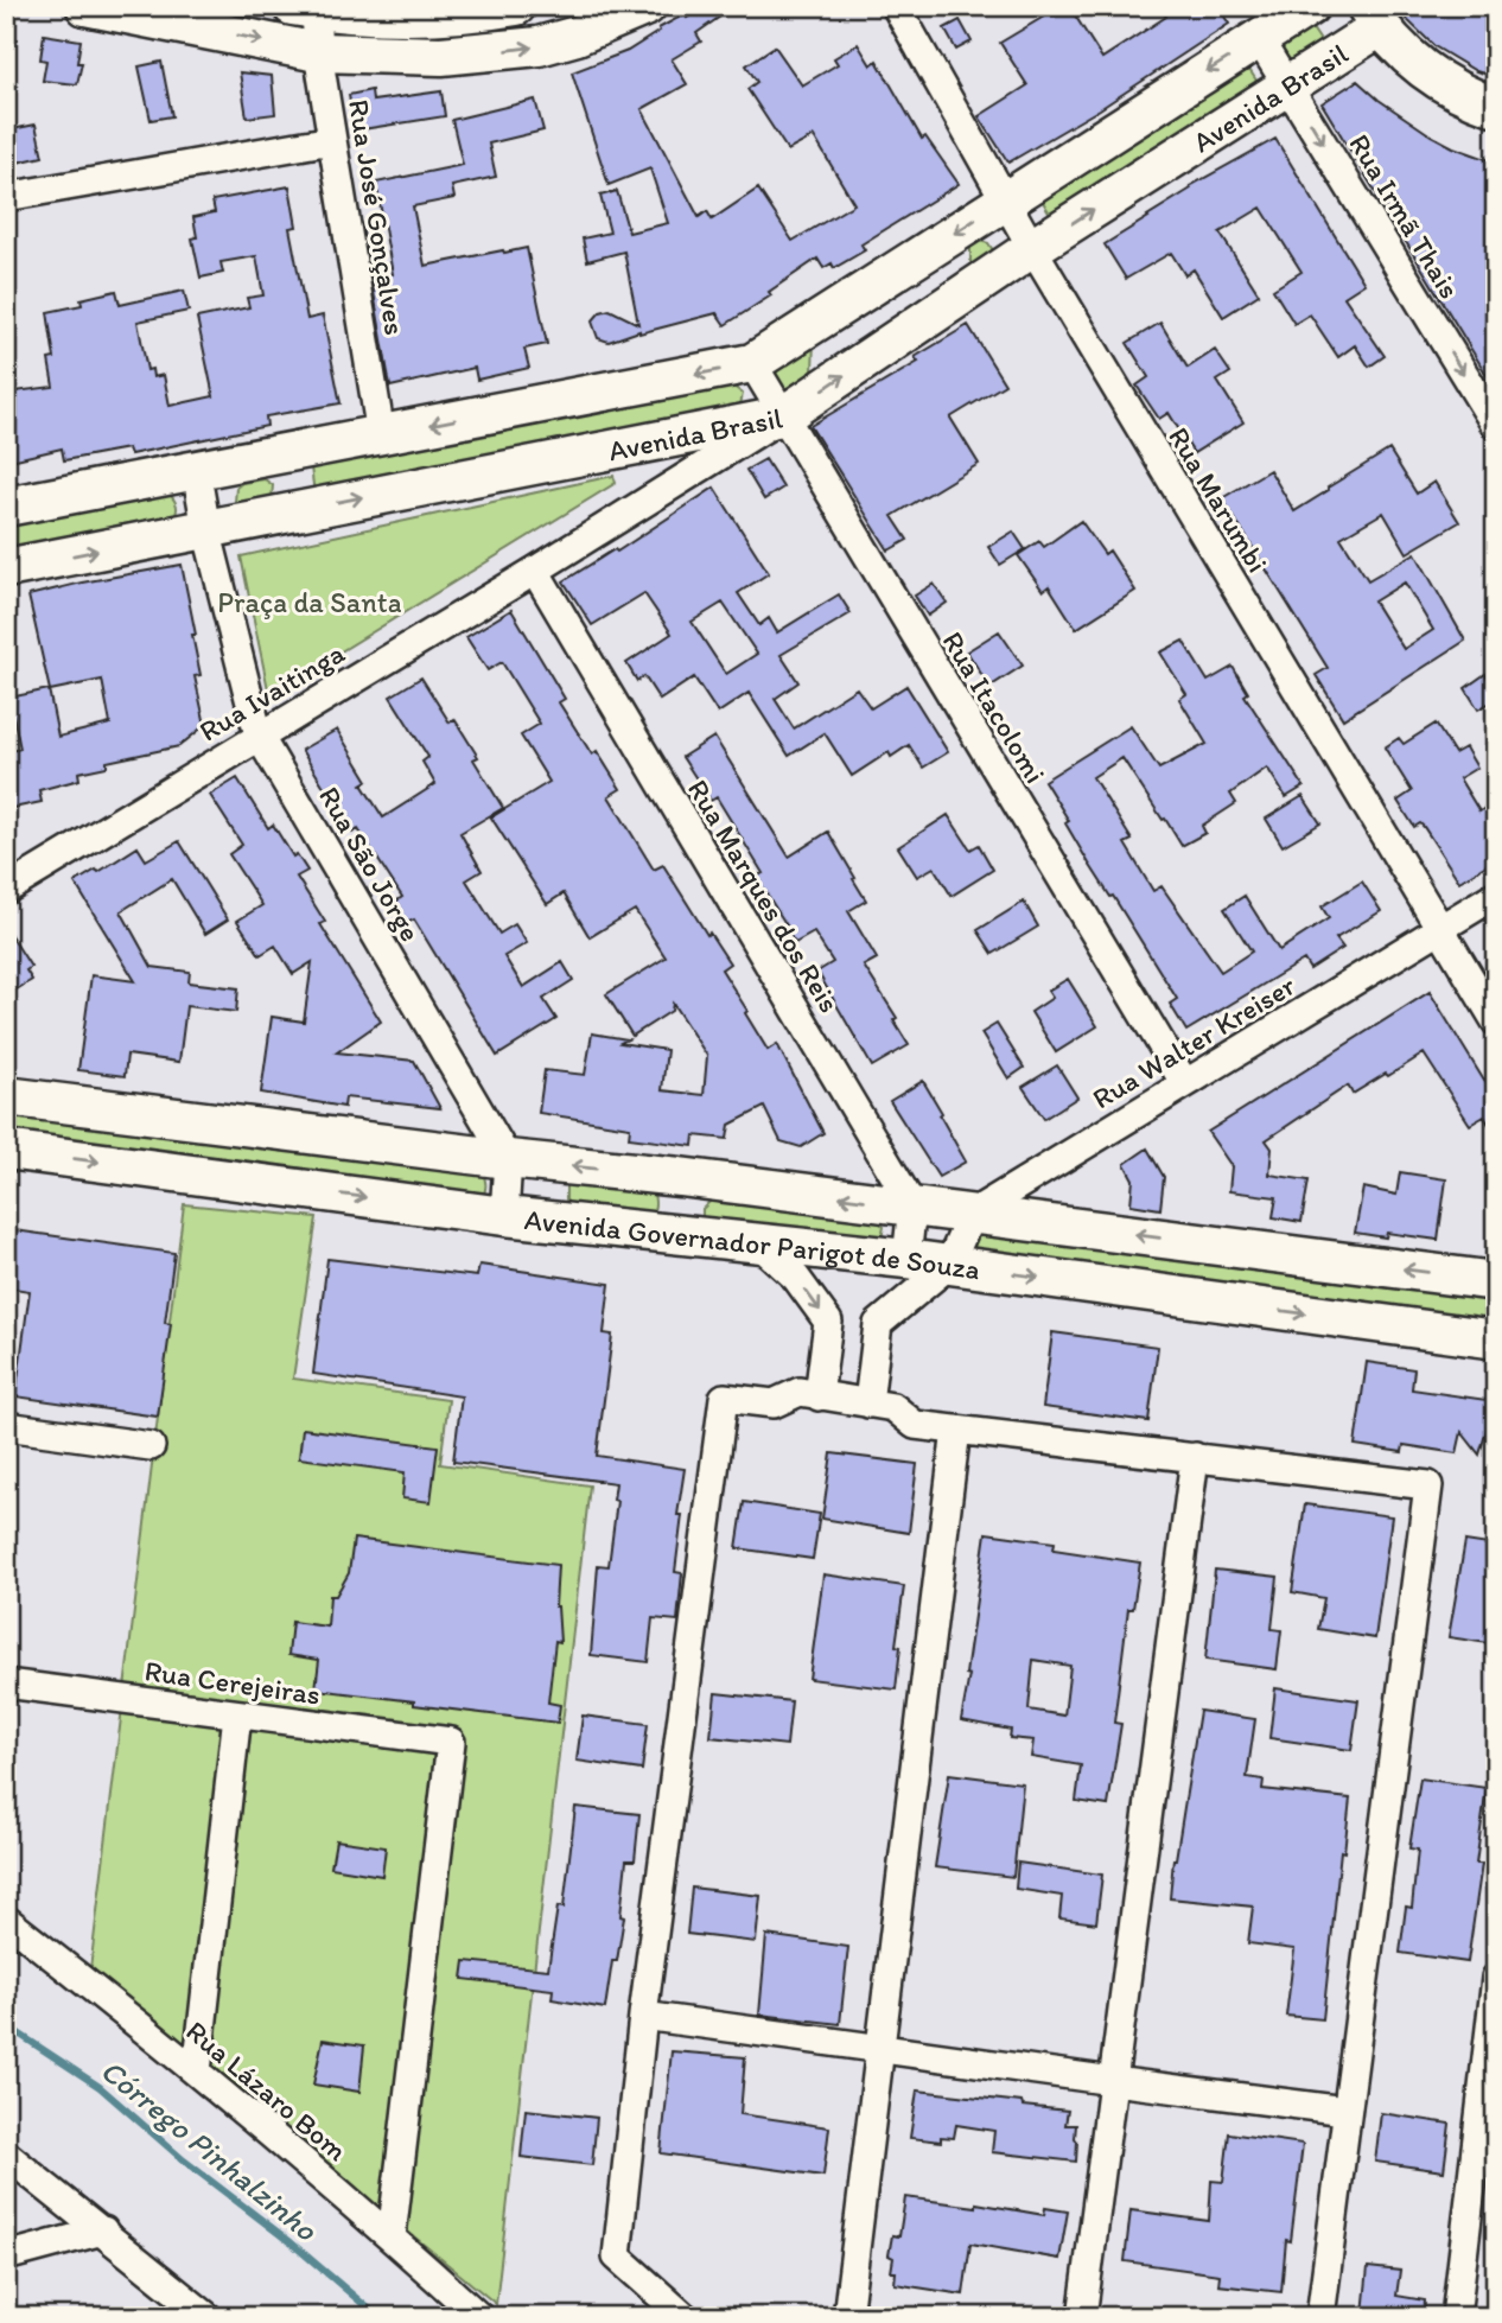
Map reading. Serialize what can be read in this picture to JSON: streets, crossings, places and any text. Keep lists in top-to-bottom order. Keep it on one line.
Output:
{"streets":{"street":["Avenida Brasil","Rua Irmã Thais","Rua José Gonçalves","Rua Marumbi","Rua Ivaitinga","Rua Itacolomi","Rua São Jorge","Rua Marques dos Reis","Rua Walter Kreiser","Avenida Governador Parigot de Souza","Rua Cerejeiras","Rua Lázaro Bom"]},"crossings":[["Avenida Brasil","Rua Irmã Thais"],["Avenida Brasil","Rua José Gonçalves"],["Avenida Brasil","Rua Marumbi"],["Avenida Brasil","Rua Ivaitinga"],["Avenida Brasil","Rua Itacolomi"],["Avenida Brasil","Rua São Jorge"],["Rua Marumbi","Rua Walter Kreiser"],["Rua Ivaitinga","Rua Itacolomi"],["Rua Ivaitinga","Rua São Jorge"],["Rua Ivaitinga","Rua Marques dos Reis"],["Rua Itacolomi","Rua Walter Kreiser"],["Rua São Jorge","Avenida Governador Parigot de Souza"],["Rua Marques dos Reis","Avenida Governador Parigot de Souza"],["Rua Walter Kreiser","Avenida Governador Parigot de Souza"],["Rua Cerejeiras","Rua Lázaro Bom"]],"water":["Córrego Pinhalzinho"],"parks":["Praça da Santa"]}
